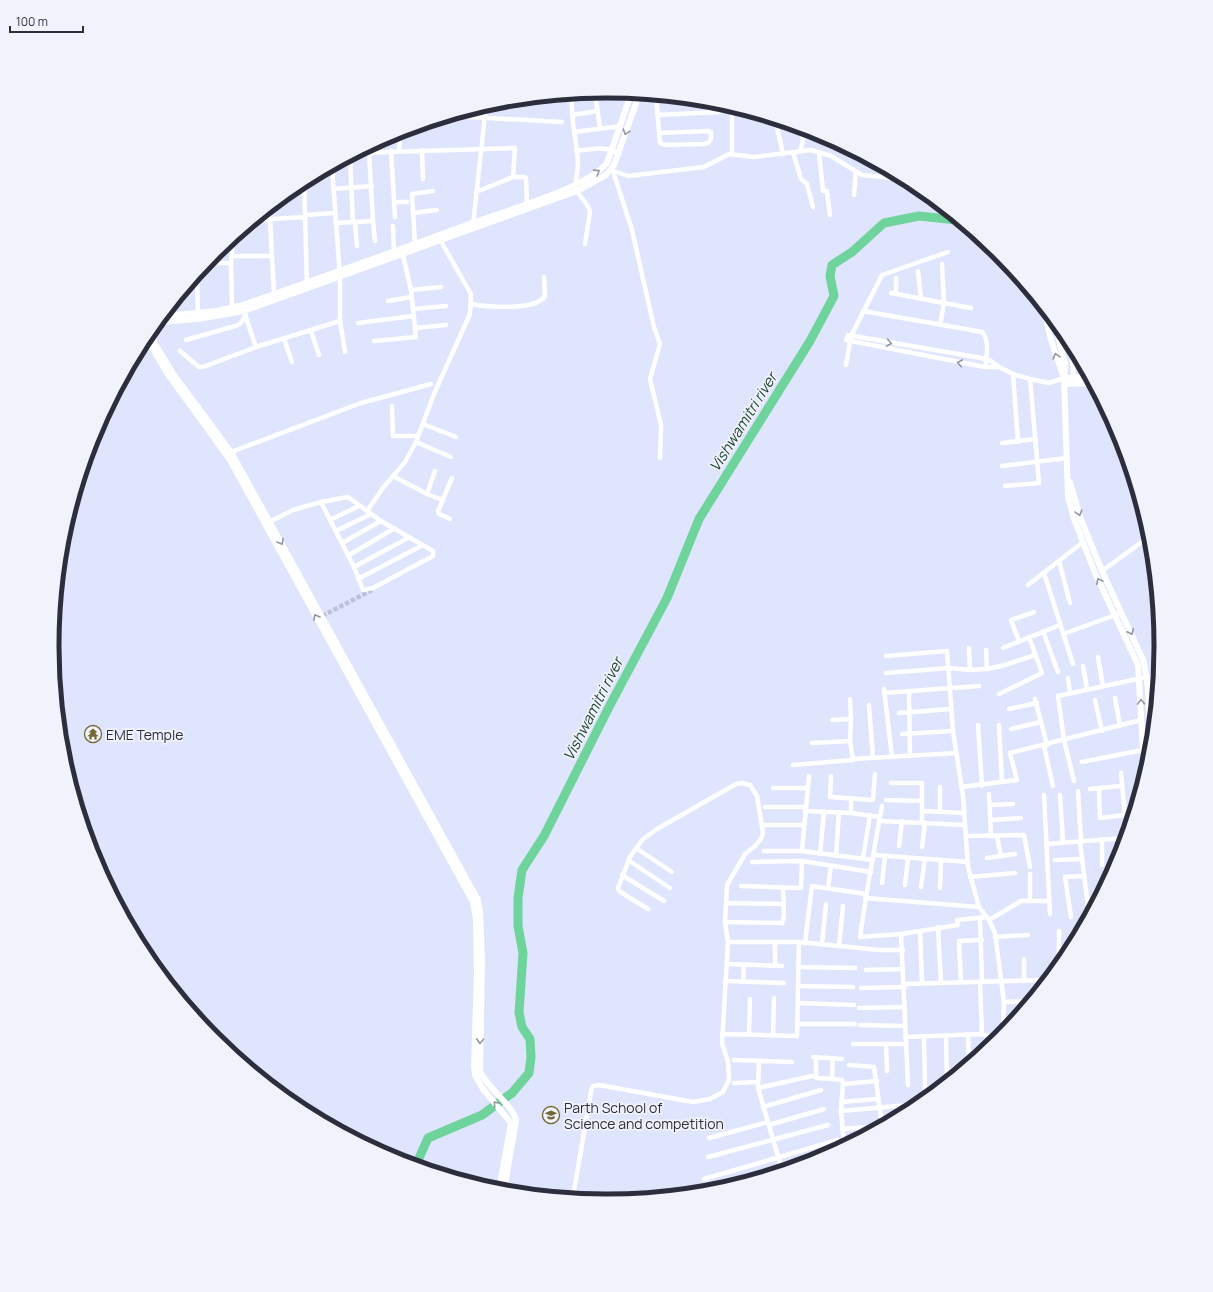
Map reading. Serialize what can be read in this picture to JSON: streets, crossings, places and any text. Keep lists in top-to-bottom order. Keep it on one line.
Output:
{"water":["Vishwamitri river"],"places":{"temple":["EME Temple"],"school or university":["Parth School of Science and competition"]},"scale_bar":"100 m"}
